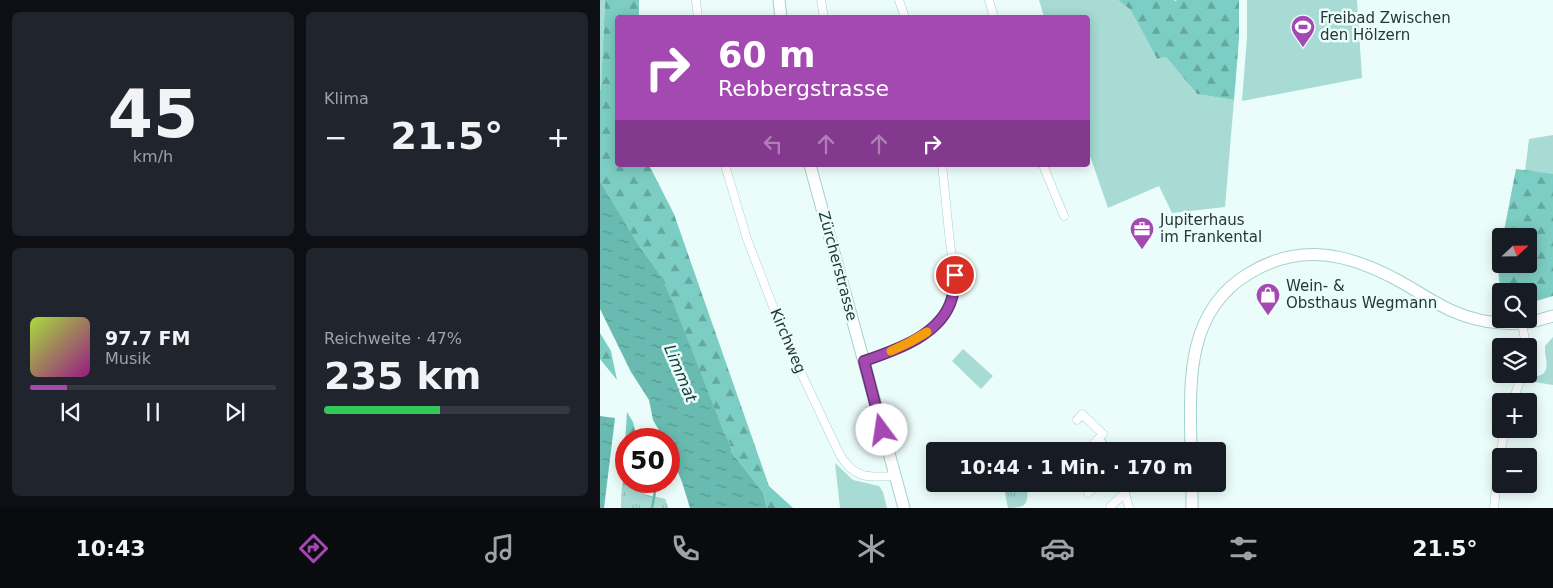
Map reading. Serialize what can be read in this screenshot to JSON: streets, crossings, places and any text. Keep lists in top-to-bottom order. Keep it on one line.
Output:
{"streets":{"main road":["Zürcherstrasse"],"street":["Kirchweg"]},"crossings":[["Zürcherstrasse","Kirchweg"]],"water":["Limmat"],"places":{"sports":["Freibad Zwischen den Hölzern"],"office":["Jupiterhaus im Frankental"],"shop":["Wein- & Obsthaus Wegmann"]},"north":"right","page":{"tile":[["45","km/h"],"Klima",["Reichweite · 47%","235 km"]],"turn":["60 m","Rebbergstrasse"],"heat":["−","21.5°","+"],"map_buttons":["+","−"],"song":["97.7 FM","Musik"],"limit":"50","trip":"10:44 · 1 Min. · 170 m","tabs":["10:43","21.5°"]}}
